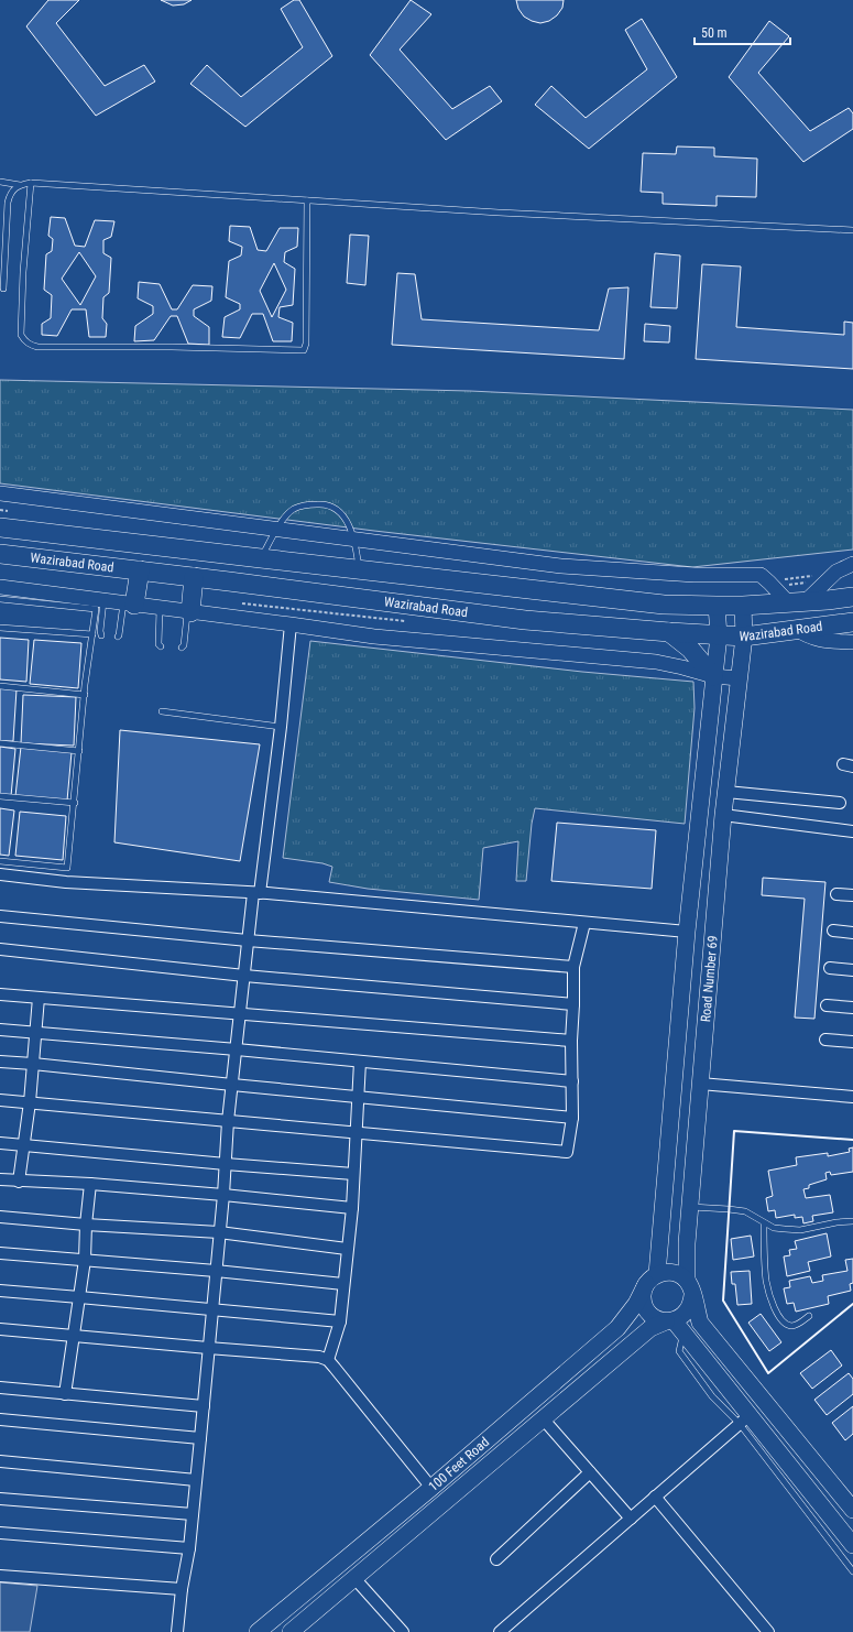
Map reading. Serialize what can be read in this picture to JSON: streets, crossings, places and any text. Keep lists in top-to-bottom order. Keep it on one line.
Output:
{"streets":{"main road":["Wazirabad Road","Road Number 69","100 Feet Road"]},"crossings":[["Wazirabad Road","Road Number 69"],["Road Number 69","100 Feet Road"]],"scale_bar":"50 m"}
